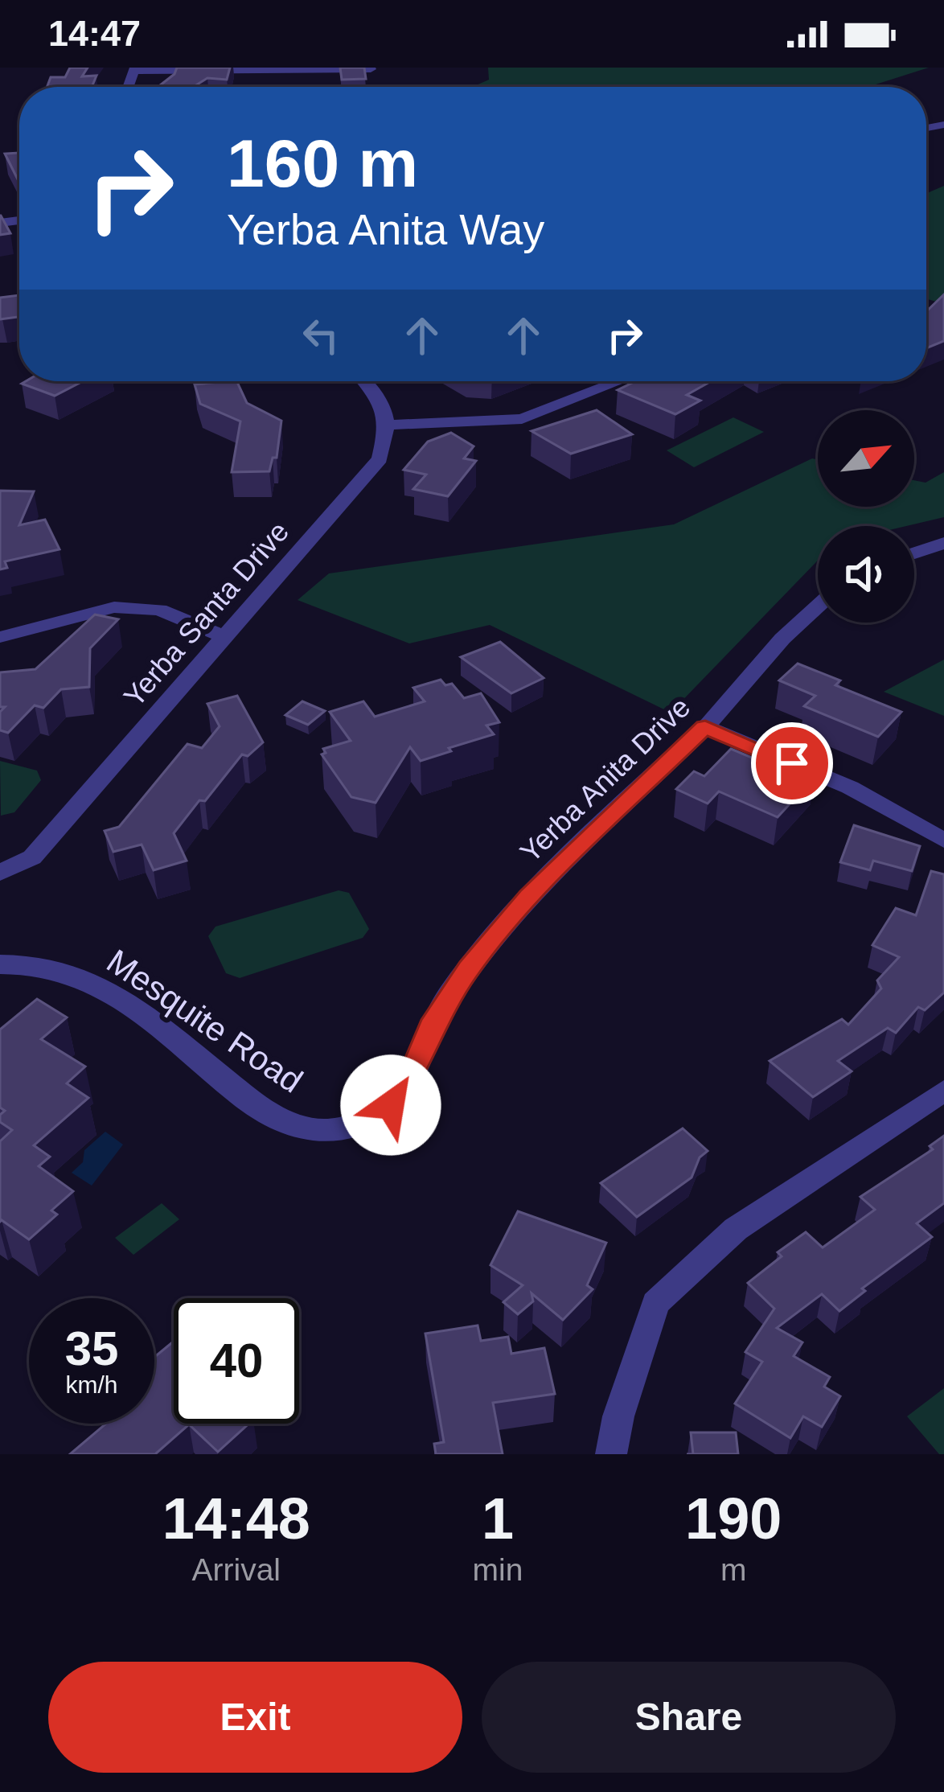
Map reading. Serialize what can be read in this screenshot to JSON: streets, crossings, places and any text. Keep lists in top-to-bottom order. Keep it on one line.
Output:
{"streets":{"street":["Yerba Santa Drive","Yerba Anita Drive","Mesquite Road"]},"crossings":[["Yerba Anita Drive","Mesquite Road"]],"north":"top right","page":{"status":"14:47","turn":["160 m","Yerba Anita Way"],"speed":"35 km/h","limit":"40","eta":["14:48","Arrival","1","min","190","m"],"buttons":["Exit","Share"]}}
